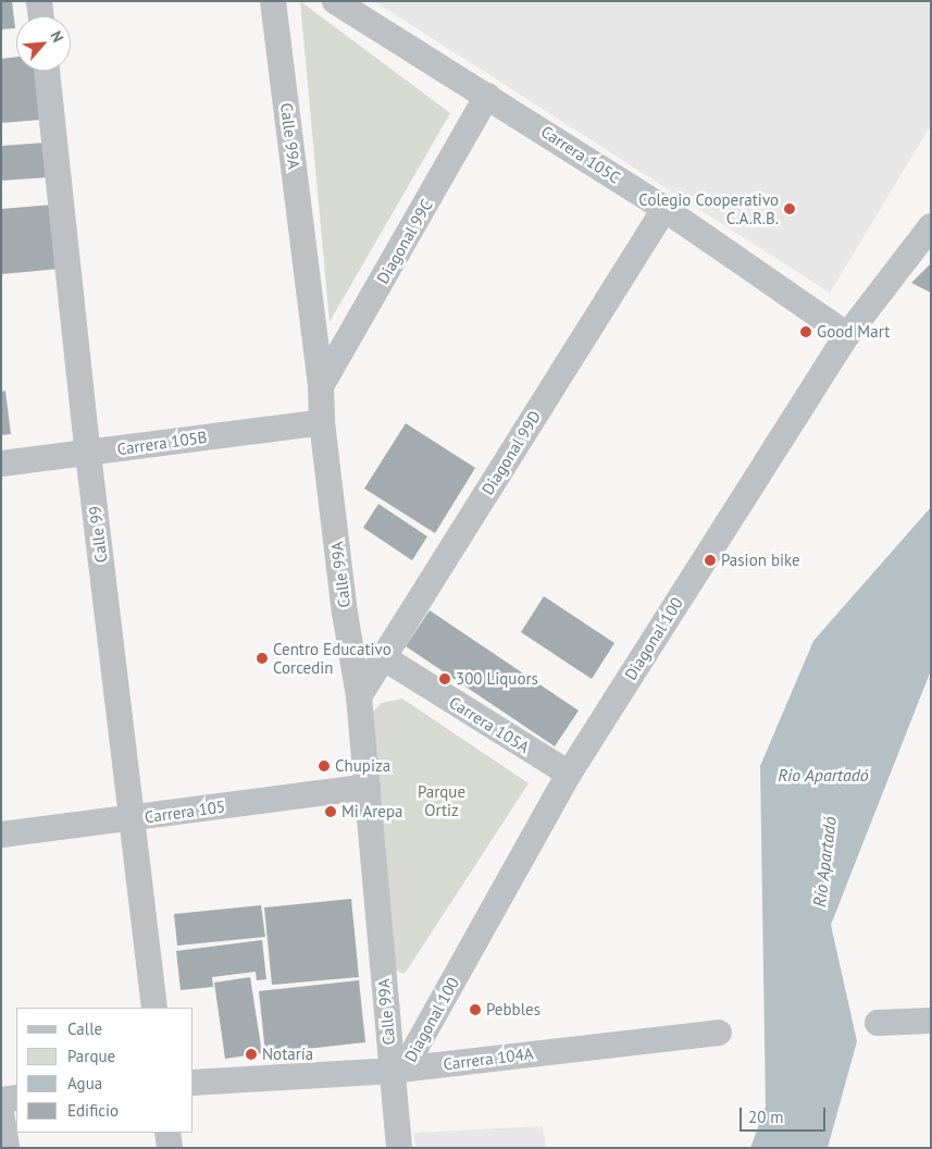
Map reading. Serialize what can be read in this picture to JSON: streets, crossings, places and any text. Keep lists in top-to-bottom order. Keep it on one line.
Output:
{"streets":{"street":["Calle 99A","Carrera 105C","Diagonal 99C","Carrera 105B","Diagonal 99D","Calle 99","Diagonal 100","Carrera 105A","Carrera 105","Carrera 104A"]},"crossings":[["Calle 99A","Diagonal 99C"],["Calle 99A","Carrera 105B"],["Calle 99A","Diagonal 99D"],["Calle 99A","Diagonal 100"],["Calle 99A","Carrera 105"],["Calle 99A","Carrera 104A"],["Carrera 105C","Diagonal 99C"],["Carrera 105C","Diagonal 99D"],["Carrera 105C","Diagonal 100"],["Carrera 105B","Calle 99"],["Diagonal 99D","Carrera 105A"],["Calle 99","Carrera 105"],["Diagonal 100","Carrera 105A"],["Diagonal 100","Carrera 104A"]],"water":["Rio Apartadó","Río Apartadó"],"parks":["Parque Ortiz"],"places":["Colegio Cooperativo C.A.R.B.","Good Mart","Pasion bike","Centro Educativo Corcedin","300 Liquors","Chupiza","Mi Arepa","Pebbles","Notaría"],"legend":["Calle","Parque","Agua","Edificio"],"scale_bar":"20 m","north":"top right"}
